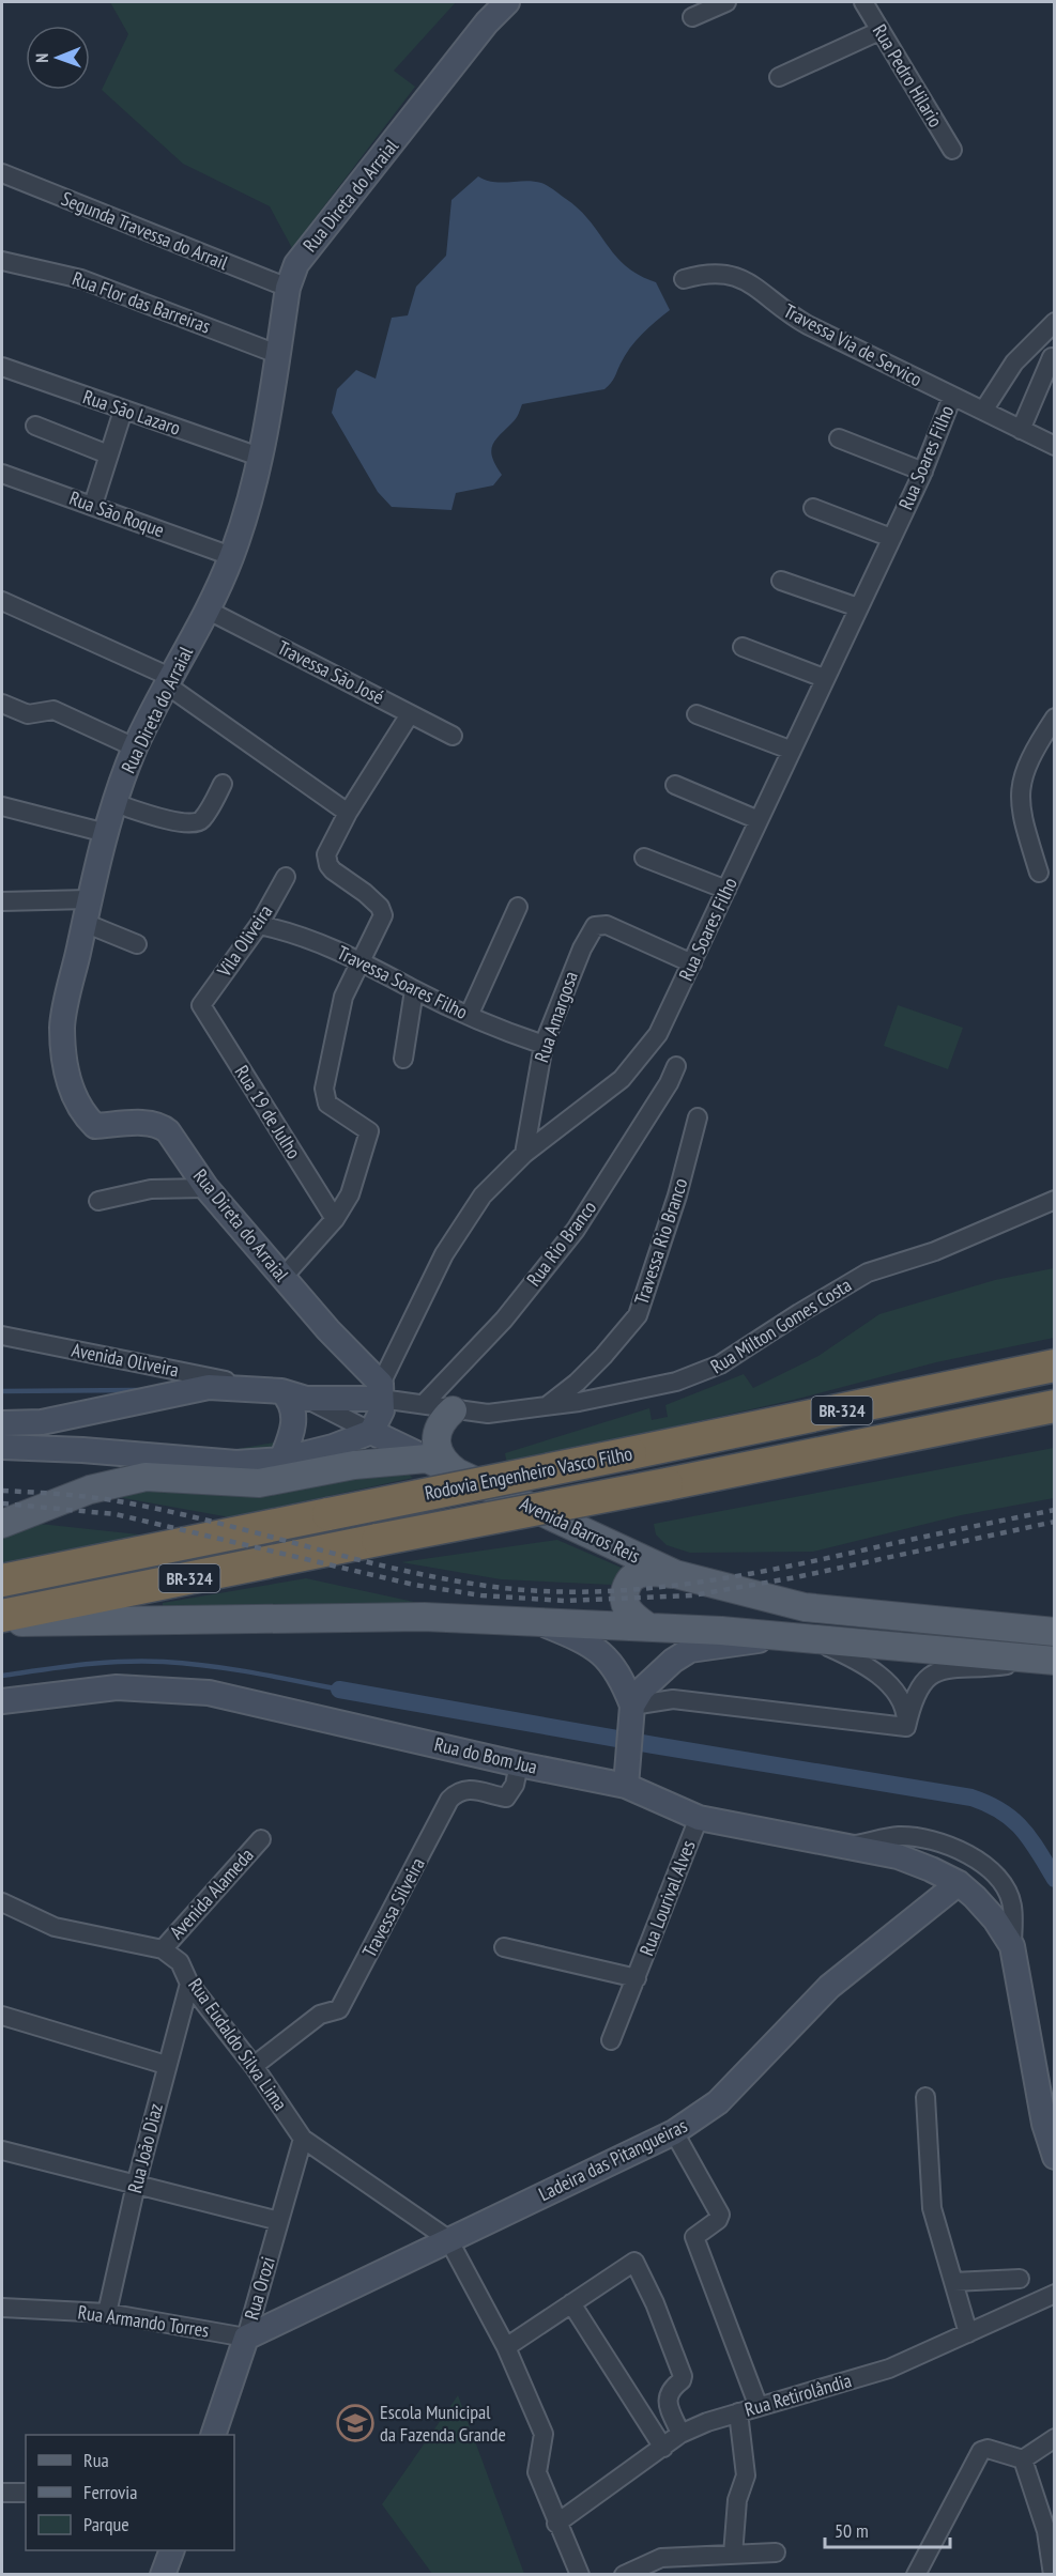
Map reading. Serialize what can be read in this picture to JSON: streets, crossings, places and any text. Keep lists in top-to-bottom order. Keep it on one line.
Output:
{"streets":{"highway":["BR-324","Rodovia Engenheiro Vasco Filho"],"main road":["Avenida Barros Reis"],"street":["Rua Pedro Hilario","Rua Direta do Arraial","Segunda Travessa do Arrail","Rua Flor das Barreiras","Travessa Via de Servico","Rua São Lazaro","Rua Soares Filho","Rua São Roque","Travessa São José","Vila Oliveira","Travessa Soares Filho","Rua Amargosa","Rua 19 de Julho","Travessa Rio Branco","Rua Rio Branco","Rua Milton Gomes Costa","Avenida Oliveira","Rua do Bom Jua","Avenida Alameda","Rua Lourival Alves","Travessa Silveira","Rua Eudaldo Silva Lima","Rua João Diaz","Ladeira das Pitangueiras","Rua Orozi","Rua Armando Torres","Rua Retirolândia"]},"crossings":[["Rua Direta do Arraial","Segunda Travessa do Arrail"],["Rua Direta do Arraial","Rua Flor das Barreiras"],["Rua Direta do Arraial","Rua São Lazaro"],["Rua Direta do Arraial","Rua Soares Filho"],["Rua Direta do Arraial","Rua São Roque"],["Rua Direta do Arraial","Travessa São José"],["Rua Direta do Arraial","Rua Milton Gomes Costa"],["Travessa Via de Servico","Rua Soares Filho"],["Rua Soares Filho","Rua Amargosa"],["Rua Soares Filho","Rua Milton Gomes Costa"],["Vila Oliveira","Travessa Soares Filho"],["Vila Oliveira","Rua 19 de Julho"],["Travessa Soares Filho","Rua Amargosa"],["Travessa Rio Branco","Rua Milton Gomes Costa"],["Rua Rio Branco","Rua Milton Gomes Costa"],["Rua do Bom Jua","Rua Lourival Alves"],["Rua do Bom Jua","Travessa Silveira"],["Rua do Bom Jua","Ladeira das Pitangueiras"],["Avenida Alameda","Rua Eudaldo Silva Lima"],["Travessa Silveira","Rua Eudaldo Silva Lima"],["Rua Eudaldo Silva Lima","Rua João Diaz"],["Rua Eudaldo Silva Lima","Ladeira das Pitangueiras"],["Rua Eudaldo Silva Lima","Rua Orozi"],["Rua João Diaz","Rua Armando Torres"],["Ladeira das Pitangueiras","Rua Orozi"],["Ladeira das Pitangueiras","Rua Armando Torres"],["Rua Orozi","Rua Armando Torres"]],"places":{"school or university":["Escola Municipal da Fazenda Grande"]},"legend":["Rua","Ferrovia","Parque"],"scale_bar":"50 m","north":"left"}
